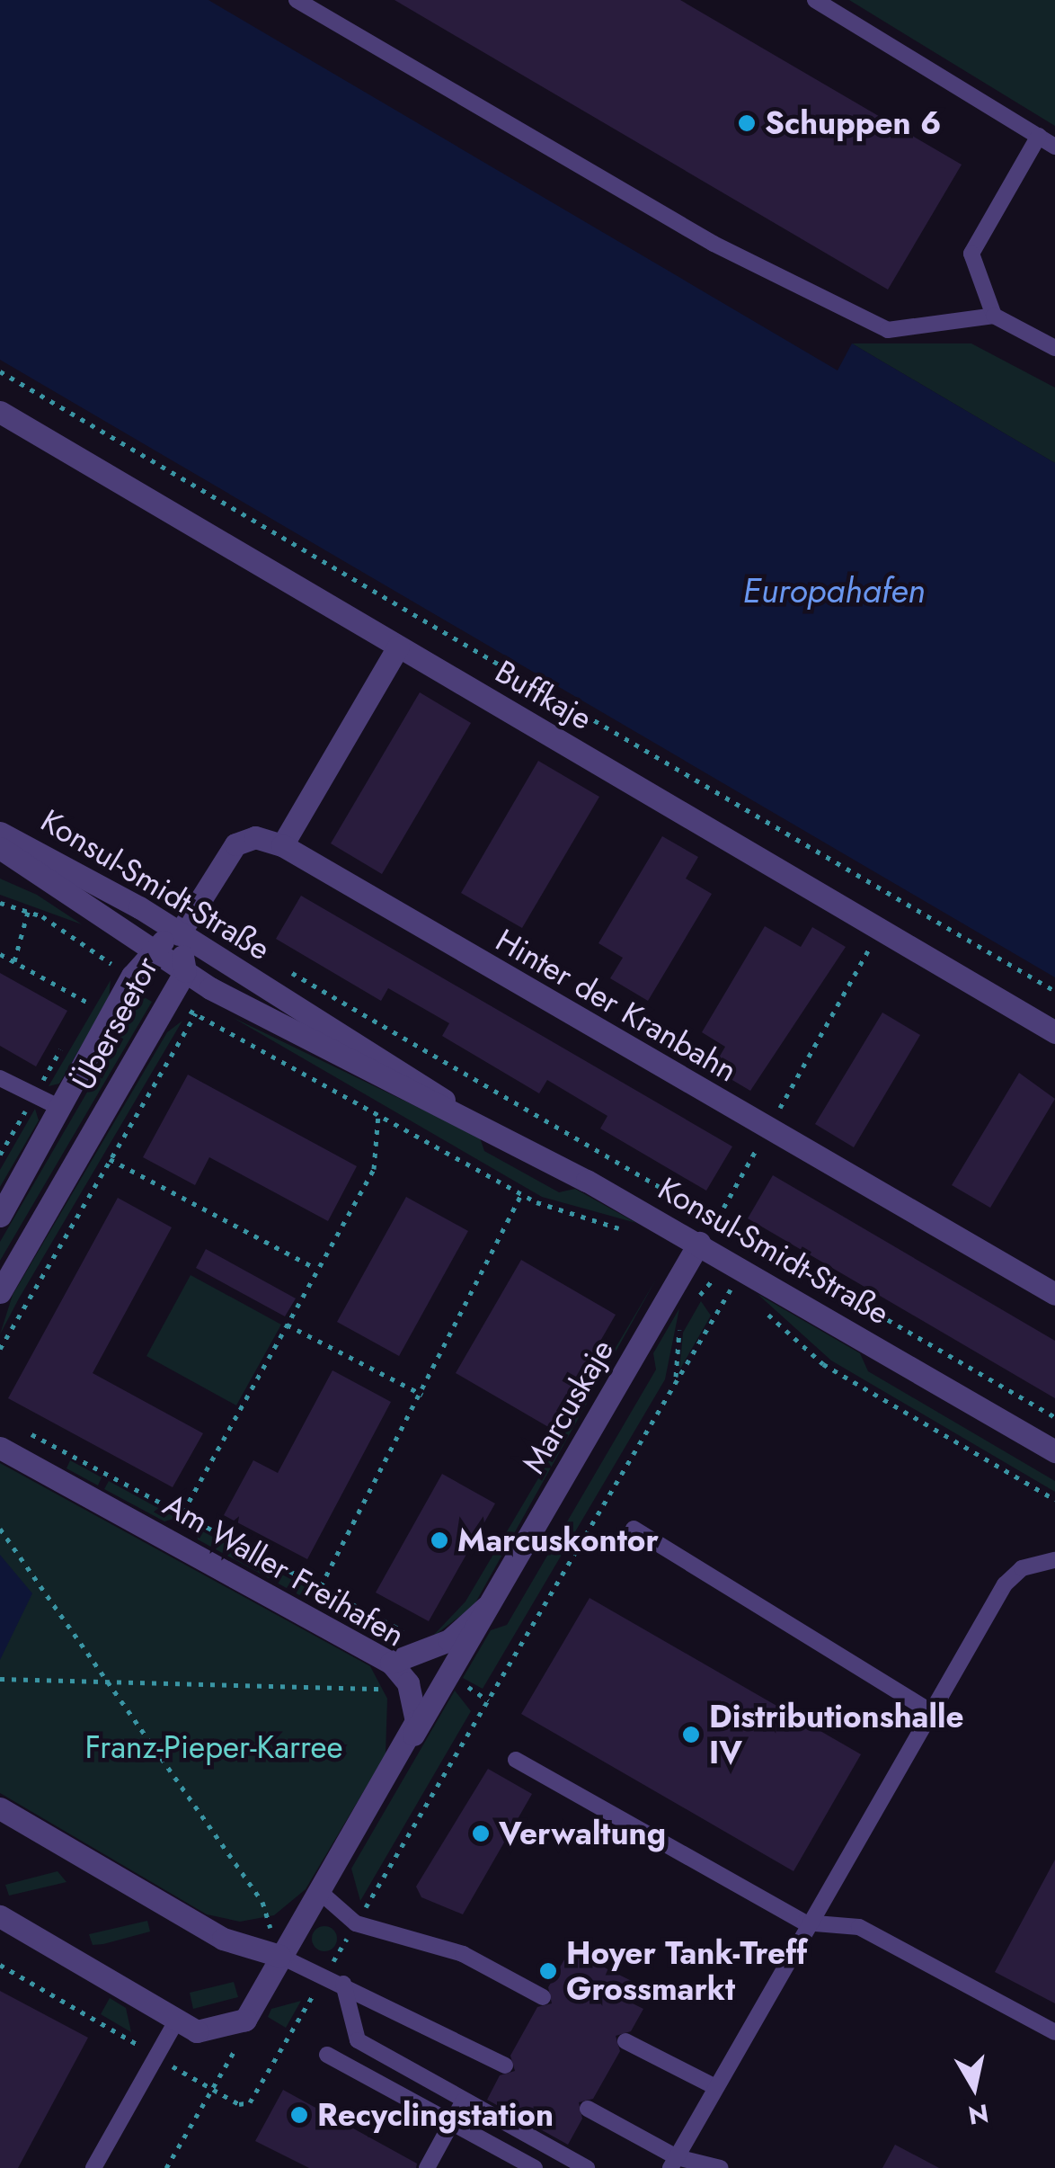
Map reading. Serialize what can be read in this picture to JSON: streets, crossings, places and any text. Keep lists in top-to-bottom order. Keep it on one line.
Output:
{"streets":{"street":["Buffkaje","Konsul-Smidt-Straße","Hinter der Kranbahn","Überseetor","Marcuskaje","Am Waller Freihafen"]},"crossings":[["Konsul-Smidt-Straße","Hinter der Kranbahn"],["Konsul-Smidt-Straße","Überseetor"],["Konsul-Smidt-Straße","Marcuskaje"],["Hinter der Kranbahn","Überseetor"],["Marcuskaje","Am Waller Freihafen"]],"water":["Europahafen"],"parks":["Franz-Pieper-Karree"],"places":["Schuppen 6","Marcuskontor","Distributionshalle IV","Verwaltung","Hoyer Tank-Treff Grossmarkt","Recyclingstation"],"north":"bottom"}
